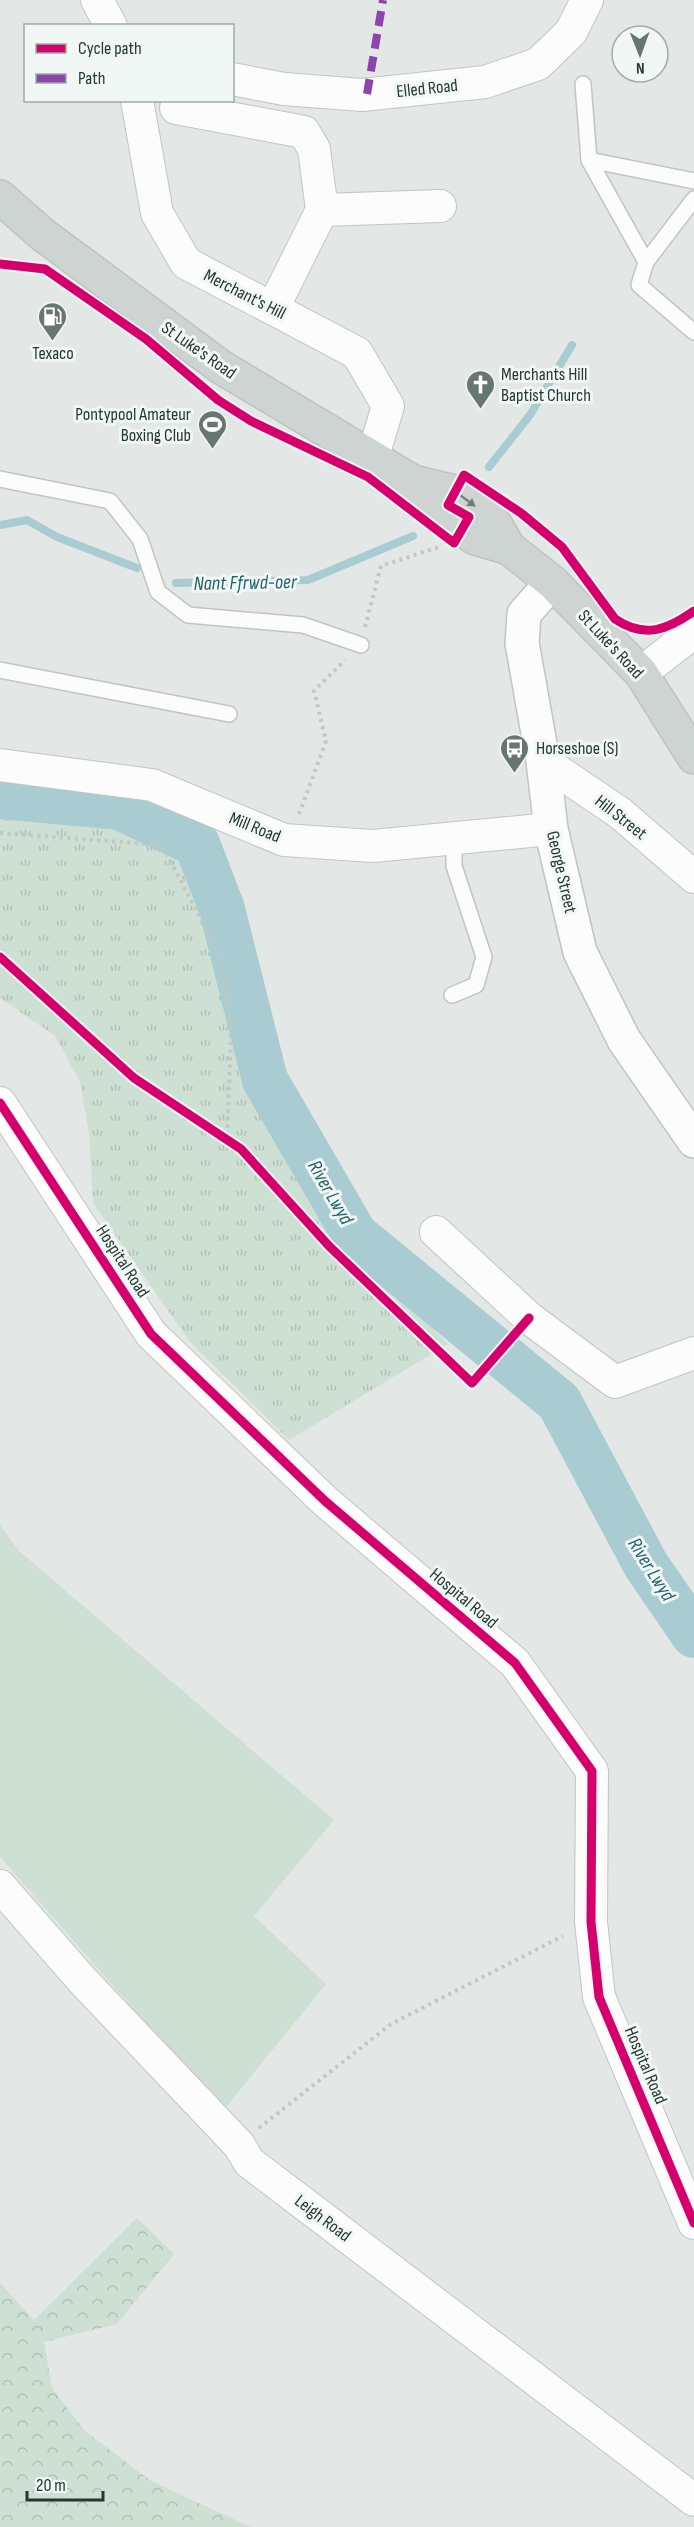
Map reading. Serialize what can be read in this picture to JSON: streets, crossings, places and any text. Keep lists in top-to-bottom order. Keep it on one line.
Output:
{"streets":{"main road":["St Luke's Road","George Street"],"street":["Elled Road","Merchant's Hill","Hill Street","Mill Road","Hospital Road","Leigh Road"]},"crossings":[["Merchant's Hill","St Luke's Road"],["St Luke's Road","George Street"],["Hill Street","George Street"],["Mill Road","George Street"]],"water":["Nant Ffrwd-oer","River Lwyd"],"places":{"fuel station":["Texaco"],"church":["Merchants Hill Baptist Church"],"sports":["Pontypool Amateur Boxing Club"],"bus stop":["Horseshoe (S)"]},"legend":["Cycle path","Path"],"scale_bar":"20 m","north":"bottom"}
